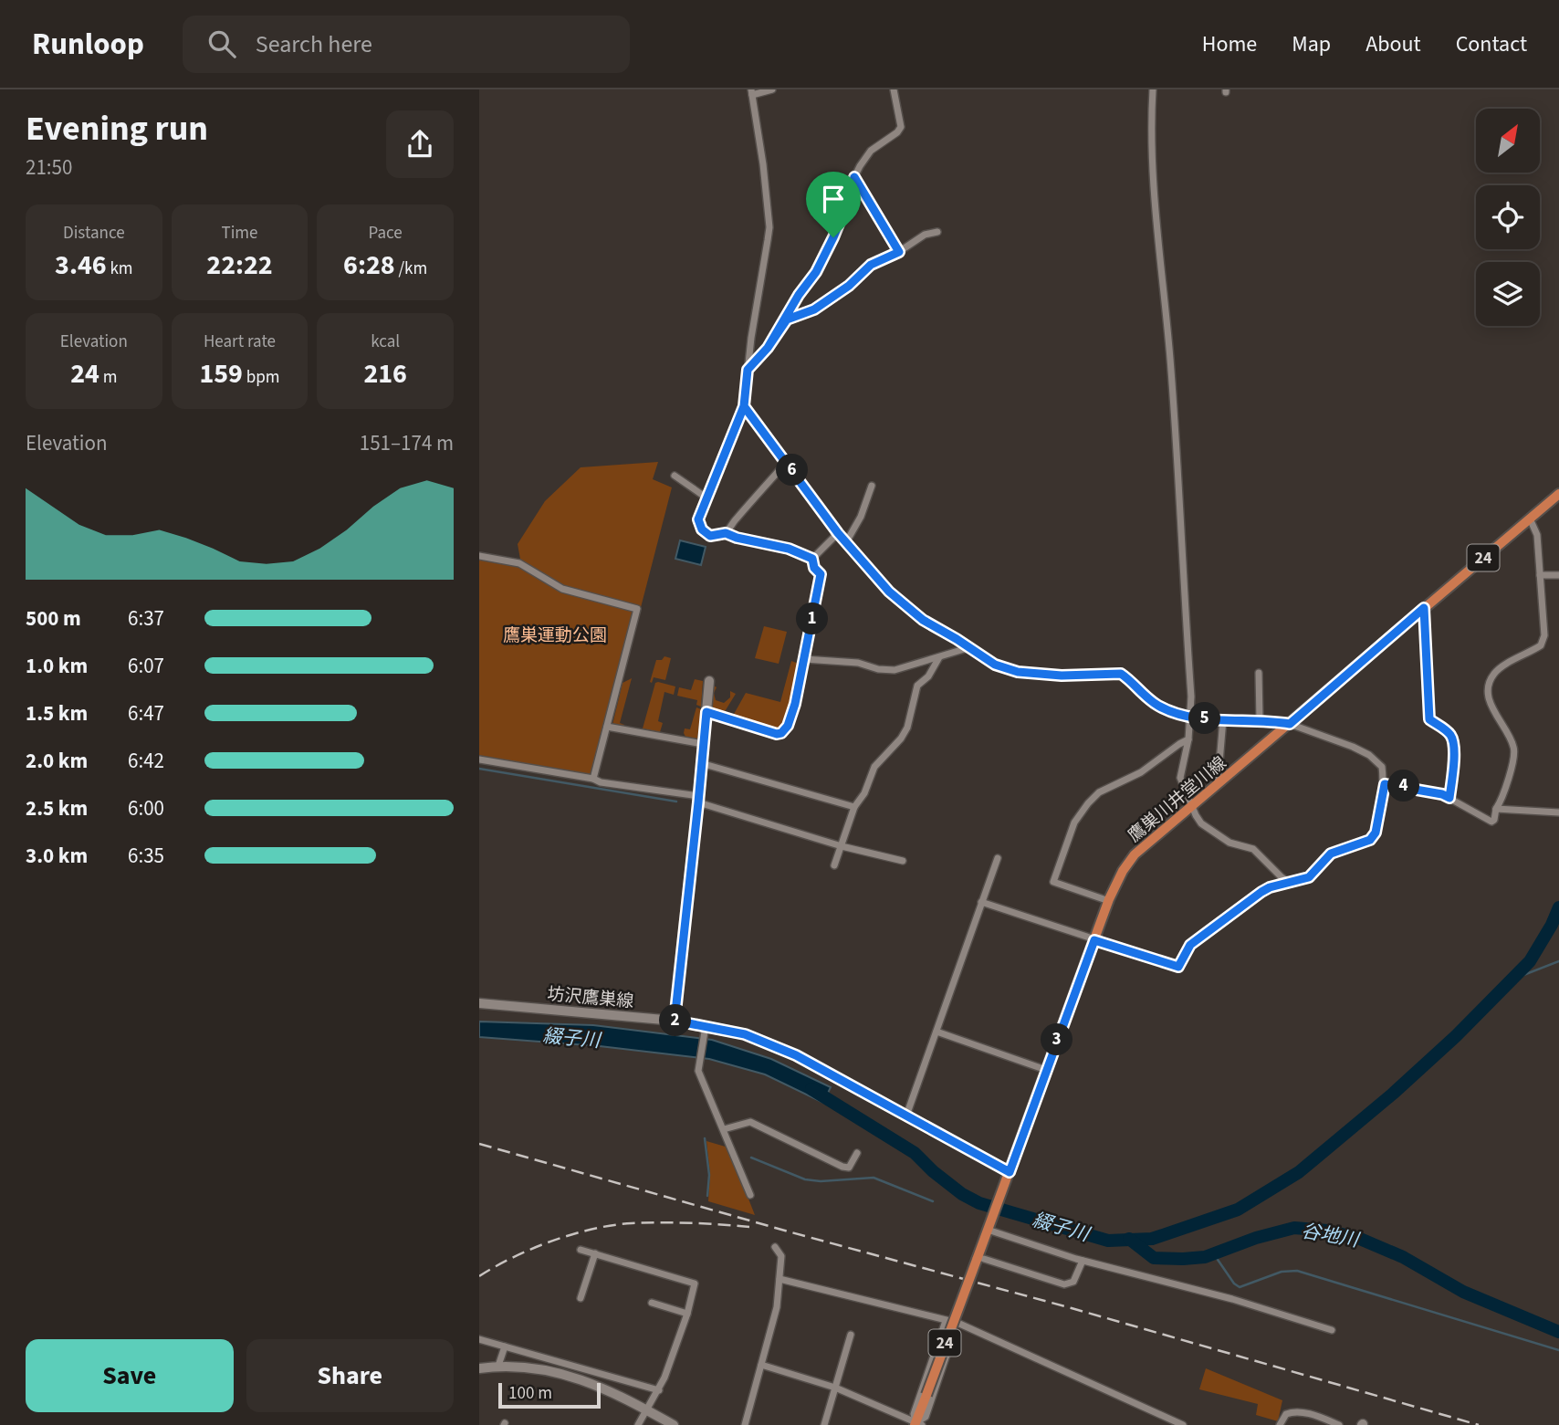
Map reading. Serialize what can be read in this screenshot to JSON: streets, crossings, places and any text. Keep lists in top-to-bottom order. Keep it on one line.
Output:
{"streets":{"main road":["24","鷹巣川井堂川線","坊沢鷹巣線"]},"crossings":[["鷹巣川井堂川線","坊沢鷹巣線"]],"water":["綴子川","谷地川"],"parks":["鷹巣運動公園"],"scale_bar":"100 m","north":"top right","page":{"header":"Runloop","search":"Search here","nav":["Home","Map","About","Contact"],"heading":["Evening run","21:50"],"stats":[["Distance","3.46 km"],["Time","22:22"],["Pace","6:28 /km"],["Elevation","24 m"],["Heart rate","159 bpm"],["kcal","216"]],"chart":["Elevation","151–174 m"],"pins":["6","1","5","4","2","3"],"list":[{"name":"500 m","note":"6:37"},{"name":"1.0 km","note":"6:07"},{"name":"1.5 km","note":"6:47"},{"name":"2.0 km","note":"6:42"},{"name":"2.5 km","note":"6:00"},{"name":"3.0 km","note":"6:35"}],"buttons":["Save","Share"],"scale":"100 m"}}
